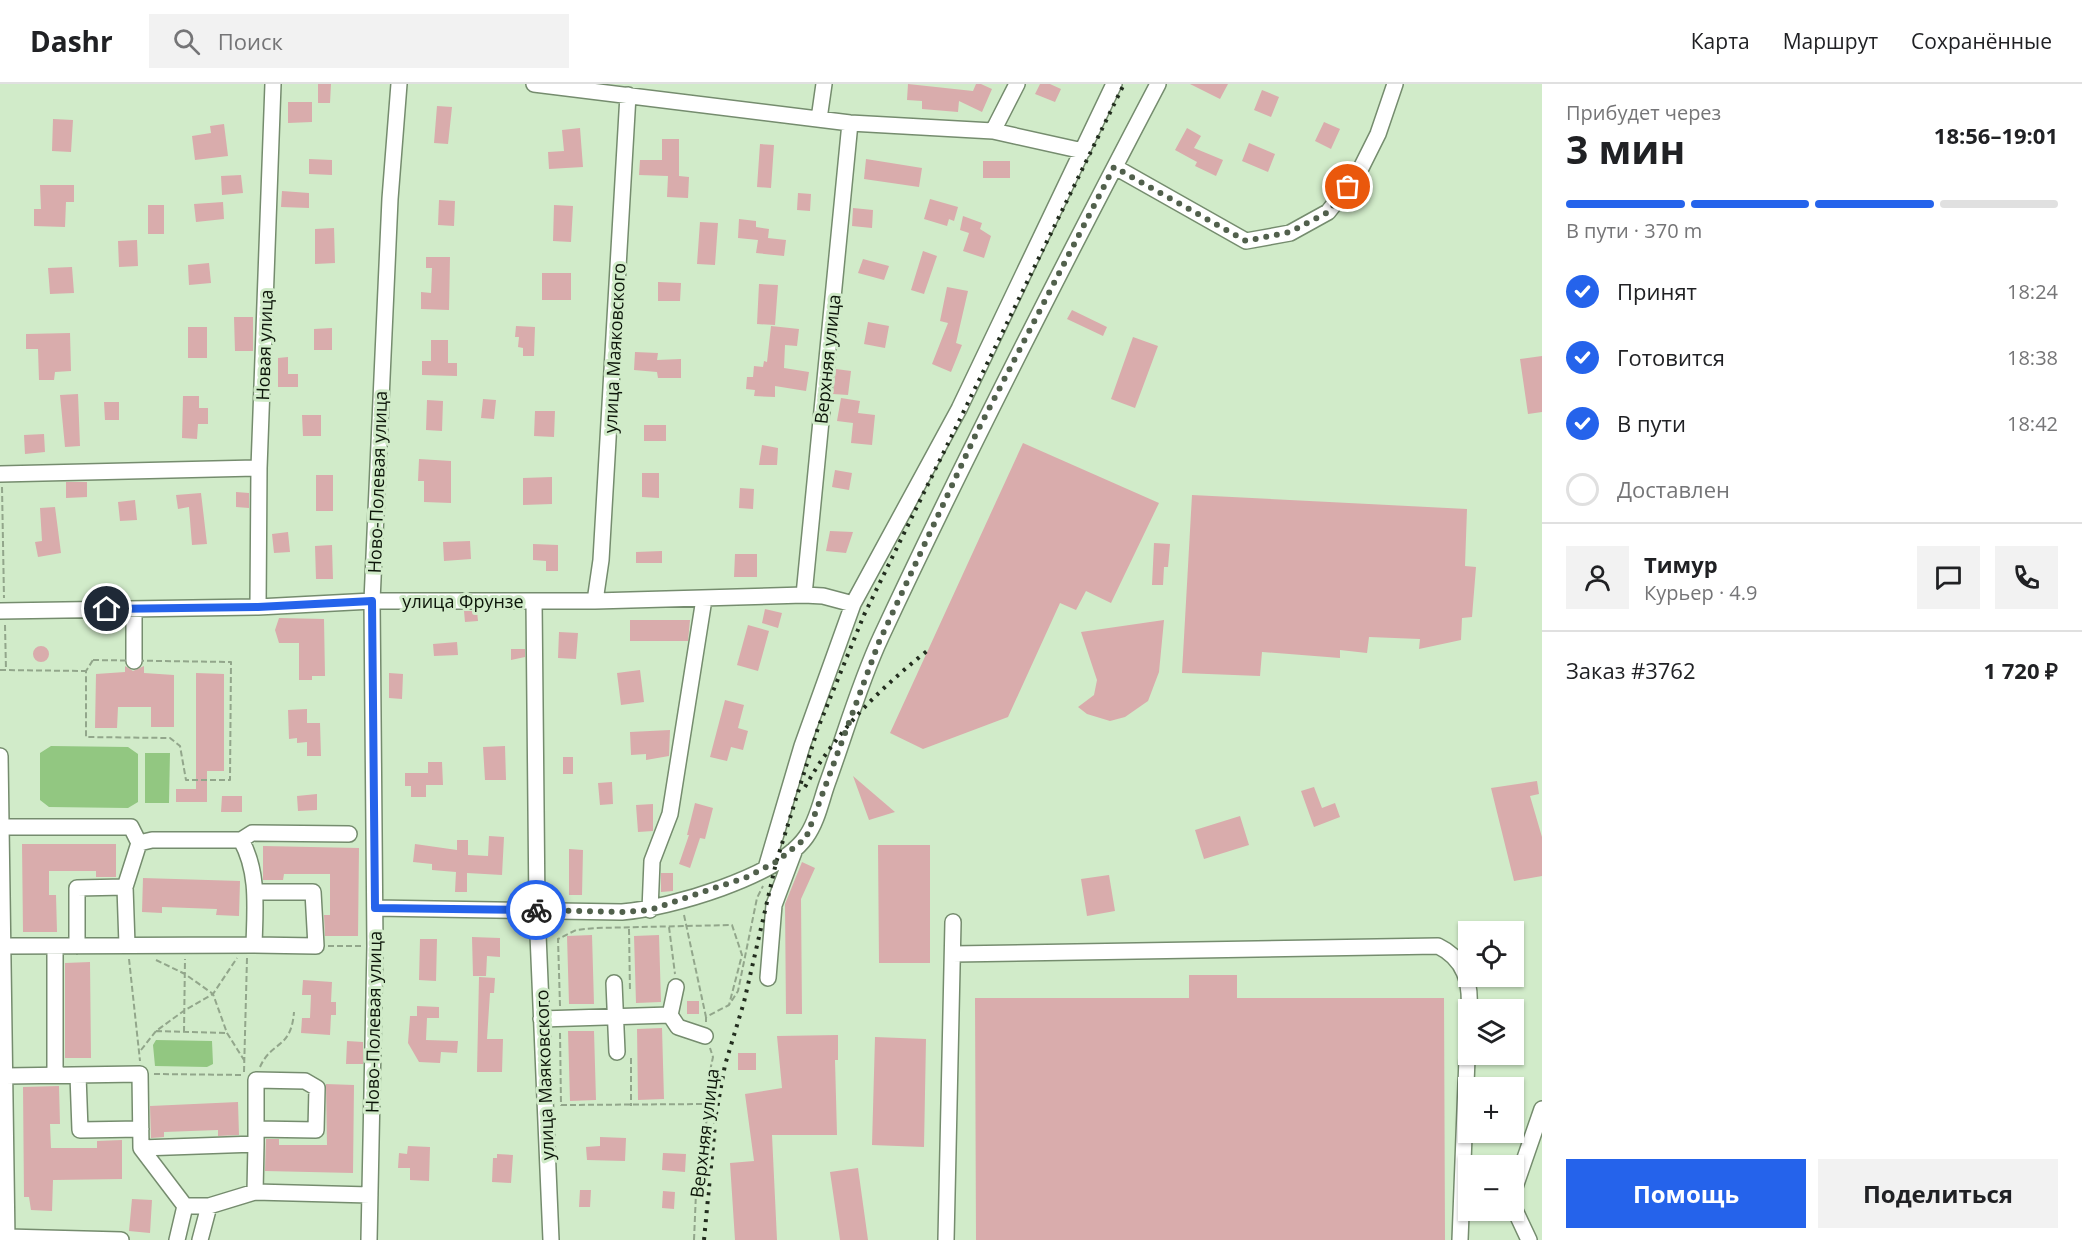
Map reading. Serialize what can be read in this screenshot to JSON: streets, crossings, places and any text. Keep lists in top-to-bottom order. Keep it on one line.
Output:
{"streets":{"street":["Новая улица","улица Маяковского","Верхняя улица","Ново-Полевая улица","улица Фрунзе"]},"crossings":[["Новая улица","улица Фрунзе"],["улица Маяковского","улица Фрунзе"],["Верхняя улица","улица Фрунзе"],["Ново-Полевая улица","улица Фрунзе"]],"page":{"header":"Dashr","search":"Поиск","nav":["Карта","Маршрут","Сохранённые"],"heading":["3 мин","Прибудет через","18:56–19:01"],"panel":["Тимур","Курьер · 4.9","Заказ #3762","1 720 ₽"],"bar":"В пути · 370 m","list":[["Принят","18:24"],["Готовится","18:38"],["В пути","18:42"],"Доставлен"],"map_buttons":["+","−"],"buttons":["Помощь","Поделиться"]}}
